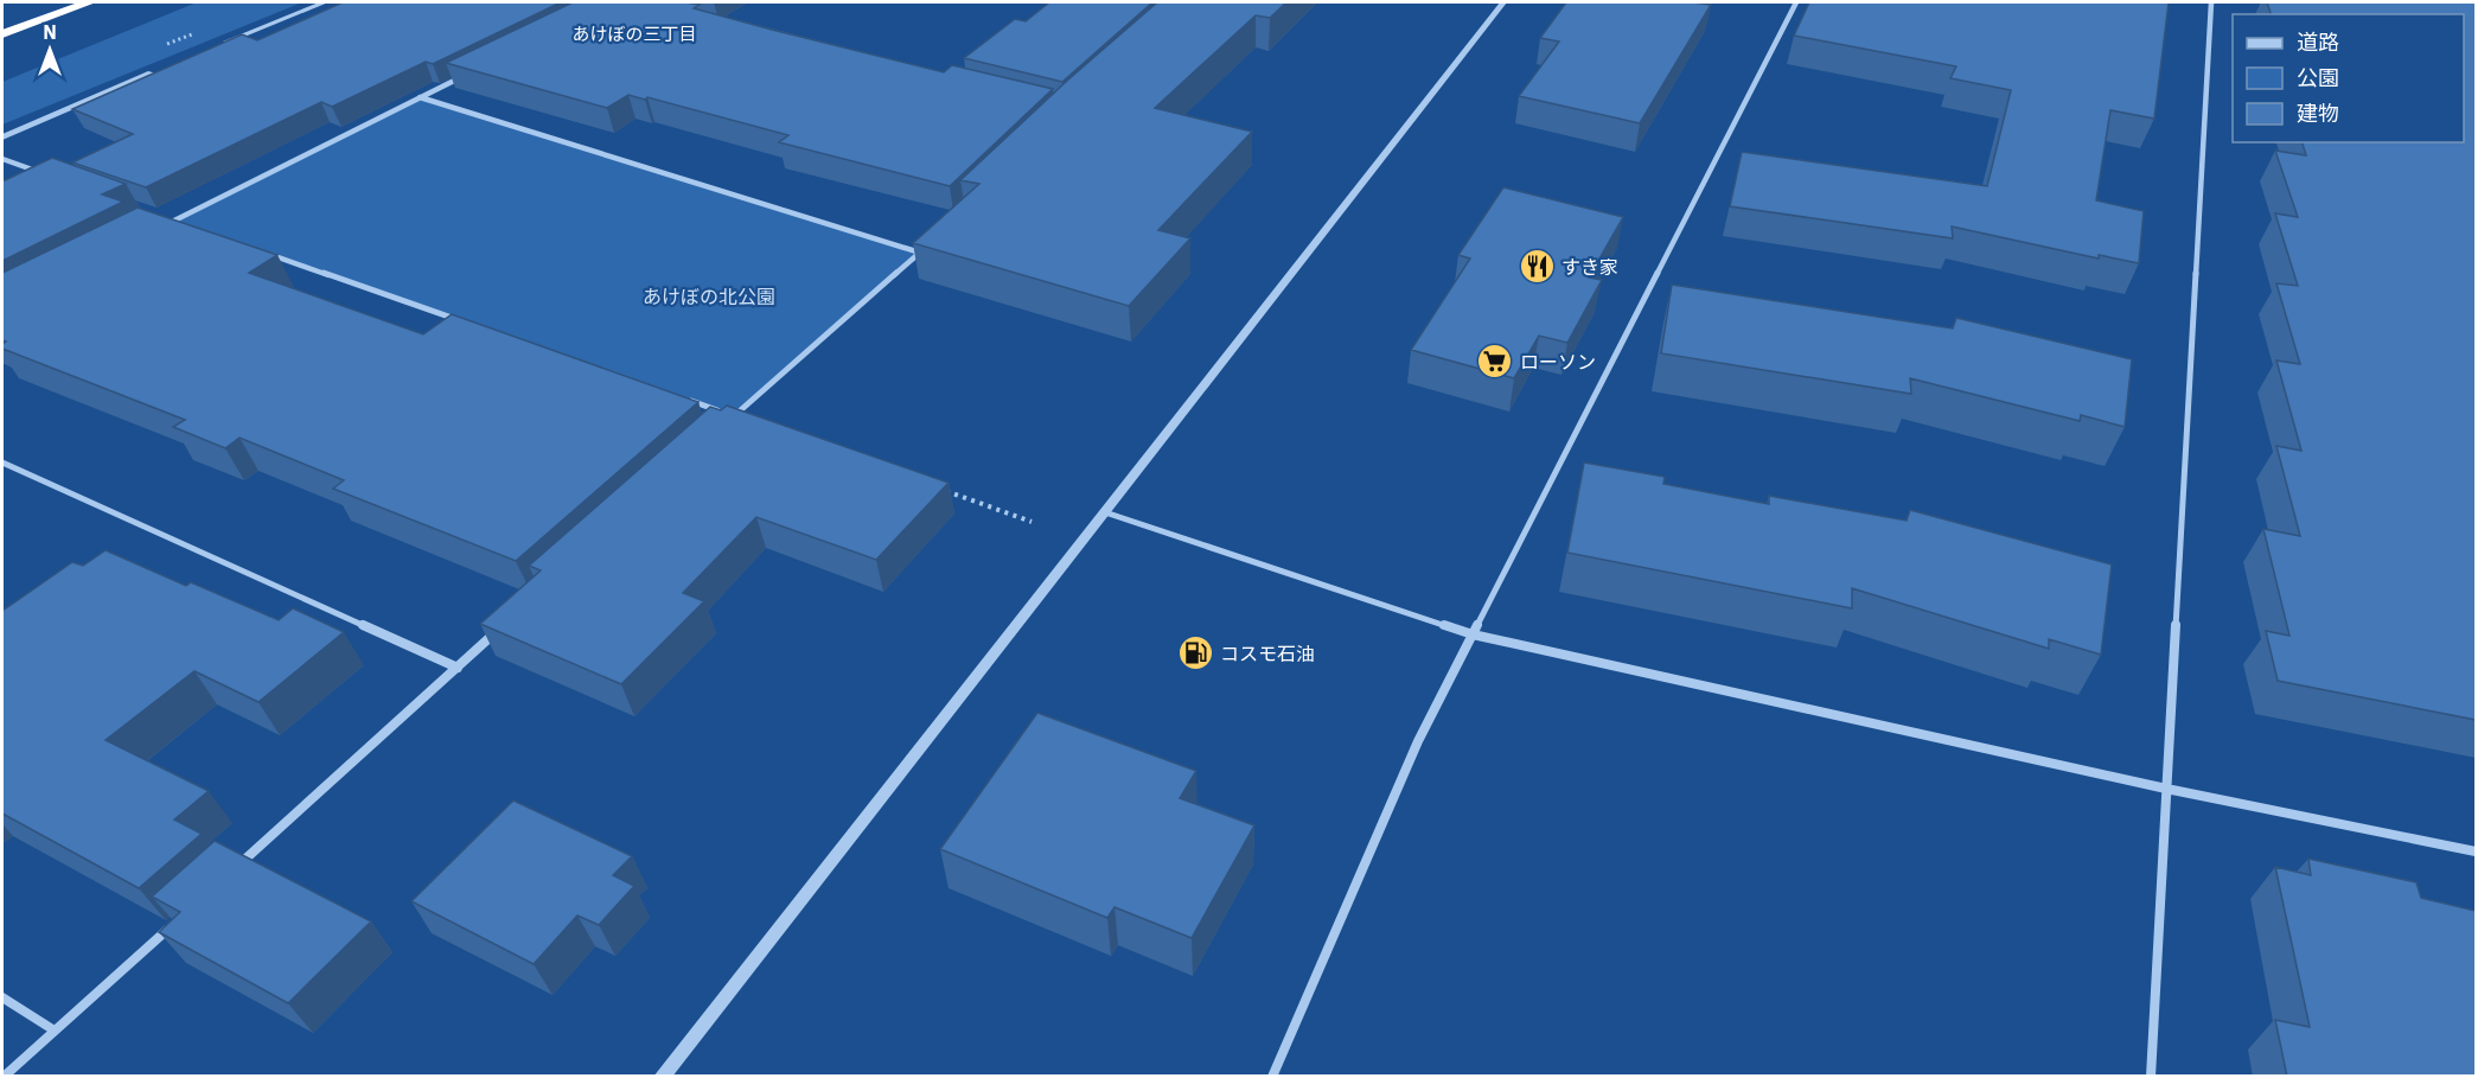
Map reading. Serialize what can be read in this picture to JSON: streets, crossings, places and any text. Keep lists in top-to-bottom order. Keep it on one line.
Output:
{"districts":["あけぼの三丁目"],"parks":["あけぼの北公園"],"places":{"restaurant":["すき家"],"supermarket":["ローソン"],"fuel station":["コスモ石油"]},"legend":["道路","公園","建物"],"north":"top"}
